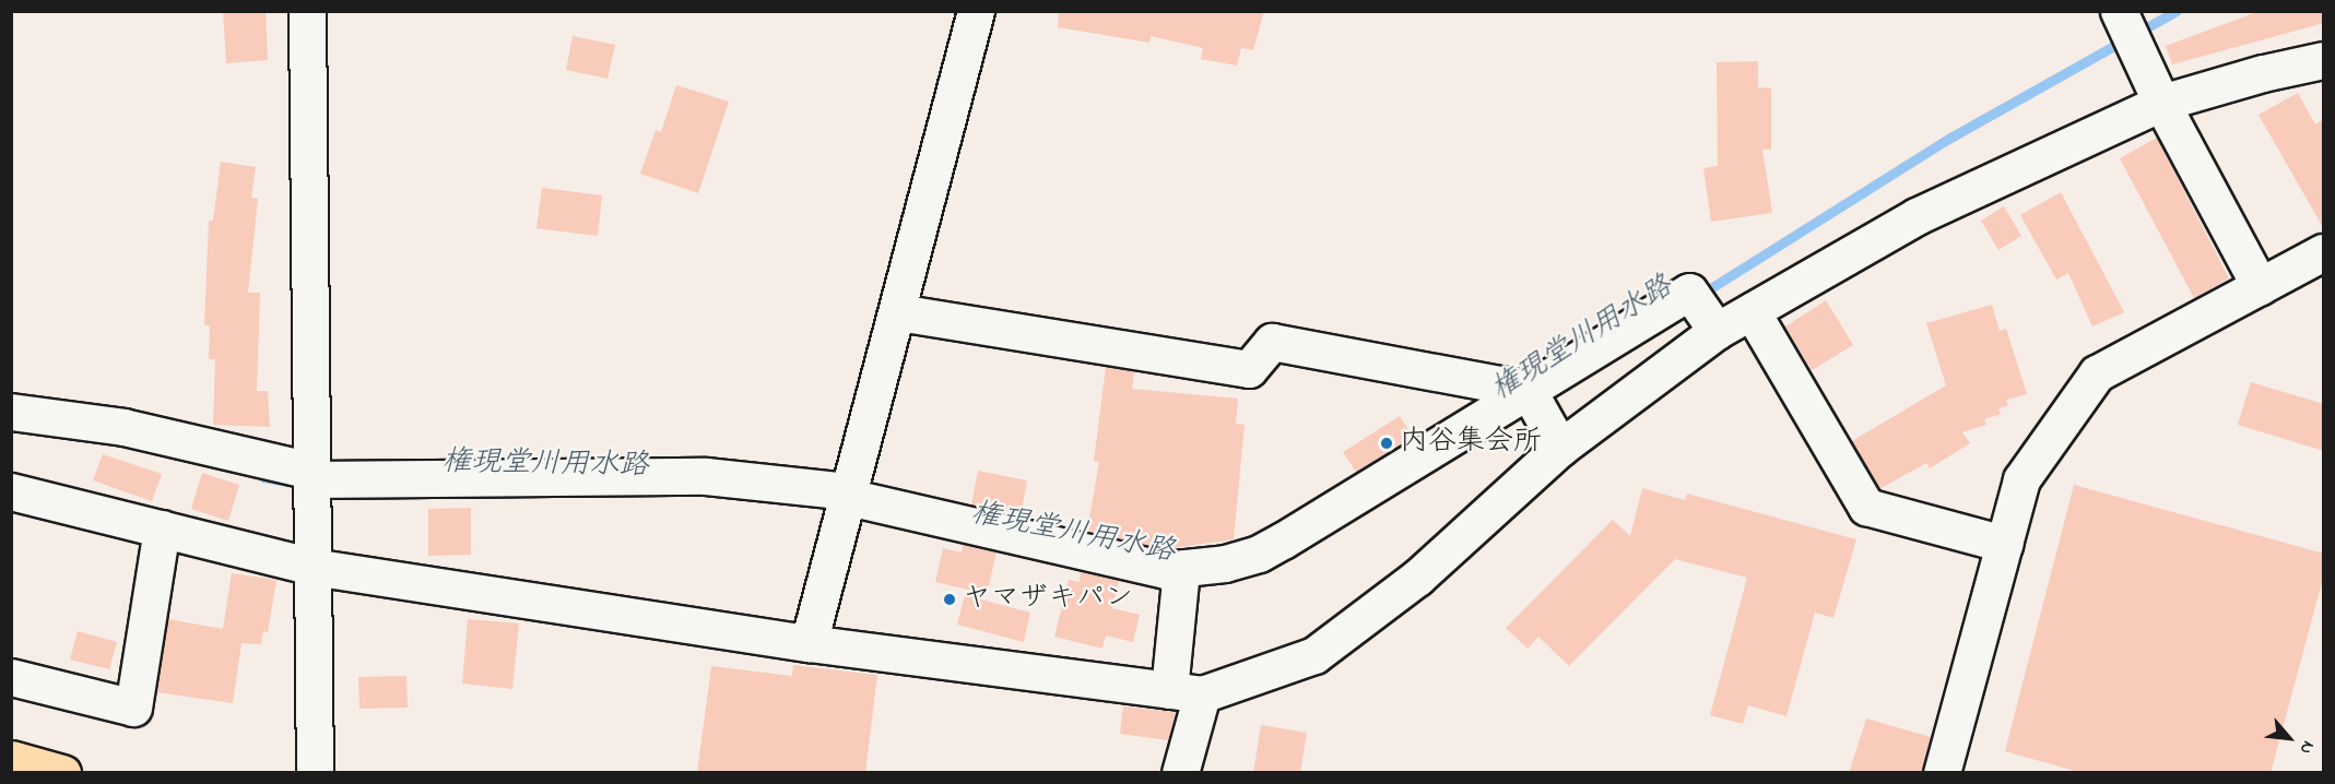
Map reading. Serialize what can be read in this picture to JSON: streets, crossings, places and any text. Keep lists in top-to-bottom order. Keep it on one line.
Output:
{"water":["権現堂川用水路"],"places":["内谷集会所","ヤマザキパン"],"north":"bottom right"}
